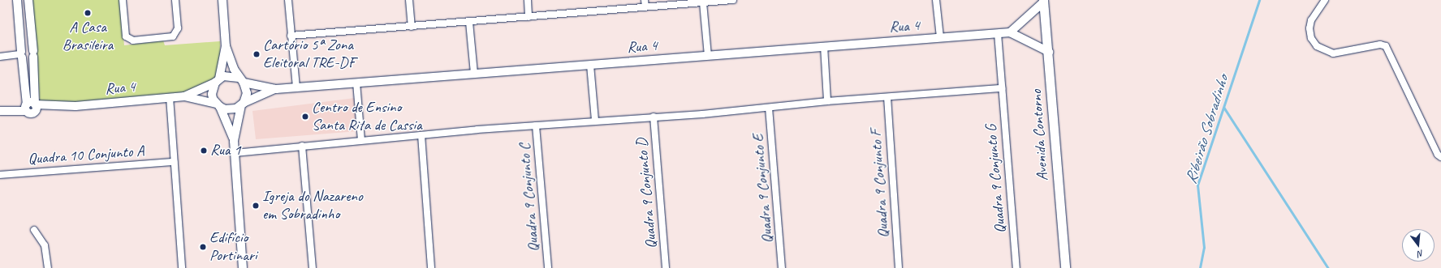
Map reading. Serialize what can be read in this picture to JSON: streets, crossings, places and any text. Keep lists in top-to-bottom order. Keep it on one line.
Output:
{"streets":{"main road":["Avenida Contorno"],"street":["Rua 4","Quadra 10 Conjunto A","Quadra 9 Conjunto G","Quadra 9 Conjunto F","Quadra 9 Conjunto E","Quadra 9 Conjunto D","Quadra 9 Conjunto C"]},"crossings":[["Rua 4","Quadra 9 Conjunto G"]],"water":["Ribeirão Sobradinho"],"places":["A Casa Brasileira","Cartório 5ª Zona Eleitoral TRE-DF","Centro de Ensino Santa Rita de Cassia","Rua 1","Igreja do Nazareno em Sobradinho","Edifício Portinari"],"north":"bottom"}
